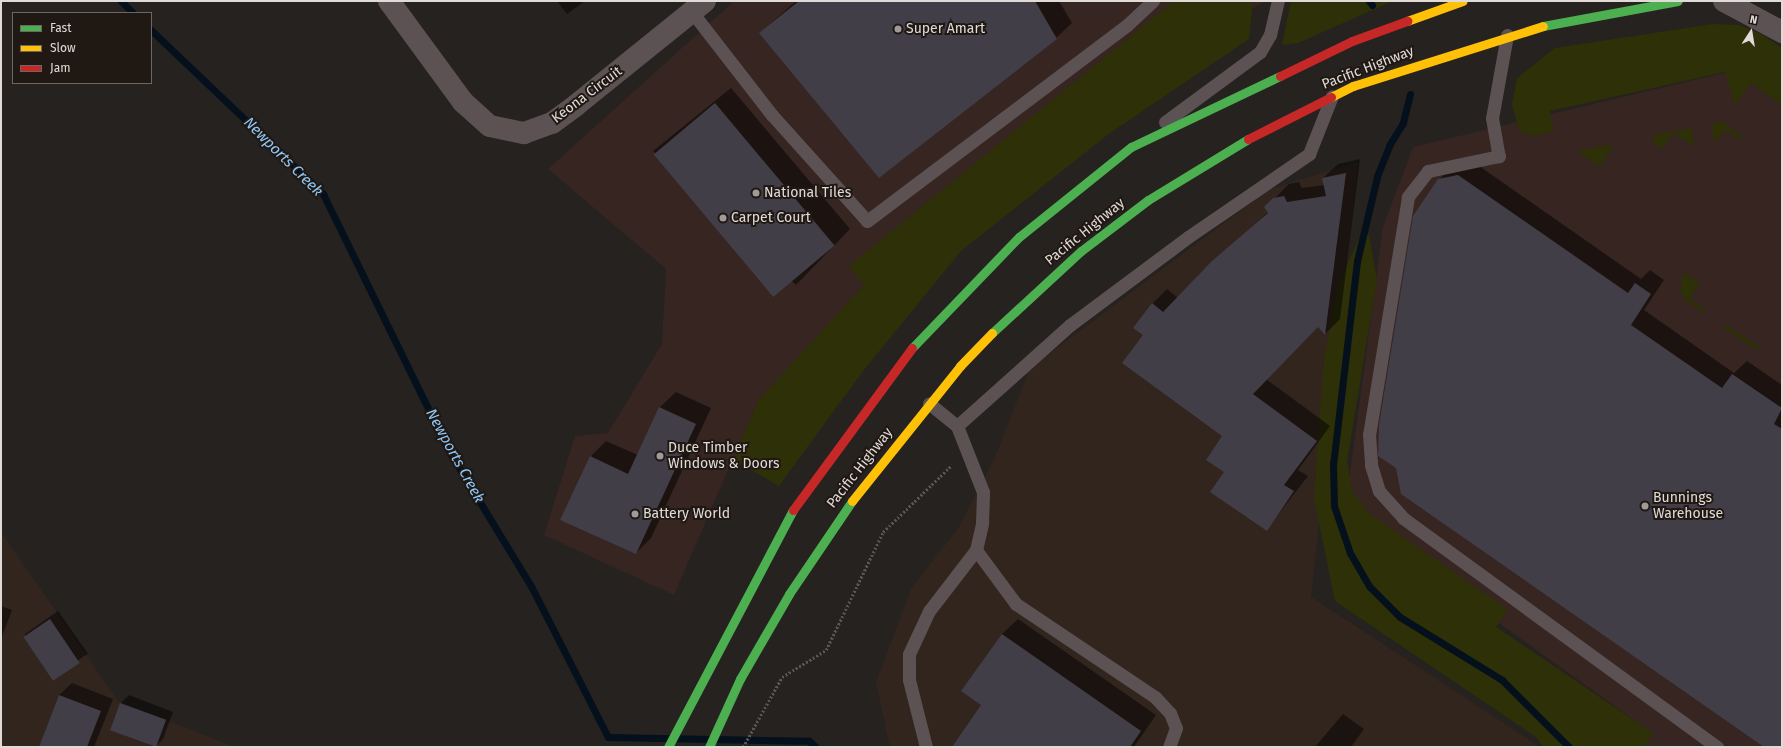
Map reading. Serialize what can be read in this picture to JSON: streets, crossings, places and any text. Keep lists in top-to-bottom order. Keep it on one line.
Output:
{"streets":{"highway":["Pacific Highway"],"street":["Keona Circuit"]},"water":["Newports Creek"],"places":["Super Amart","National Tiles","Carpet Court","Duce Timber Windows & Doors","Bunnings Warehouse","Battery World"],"legend":["Fast","Slow","Jam"],"north":"top"}
